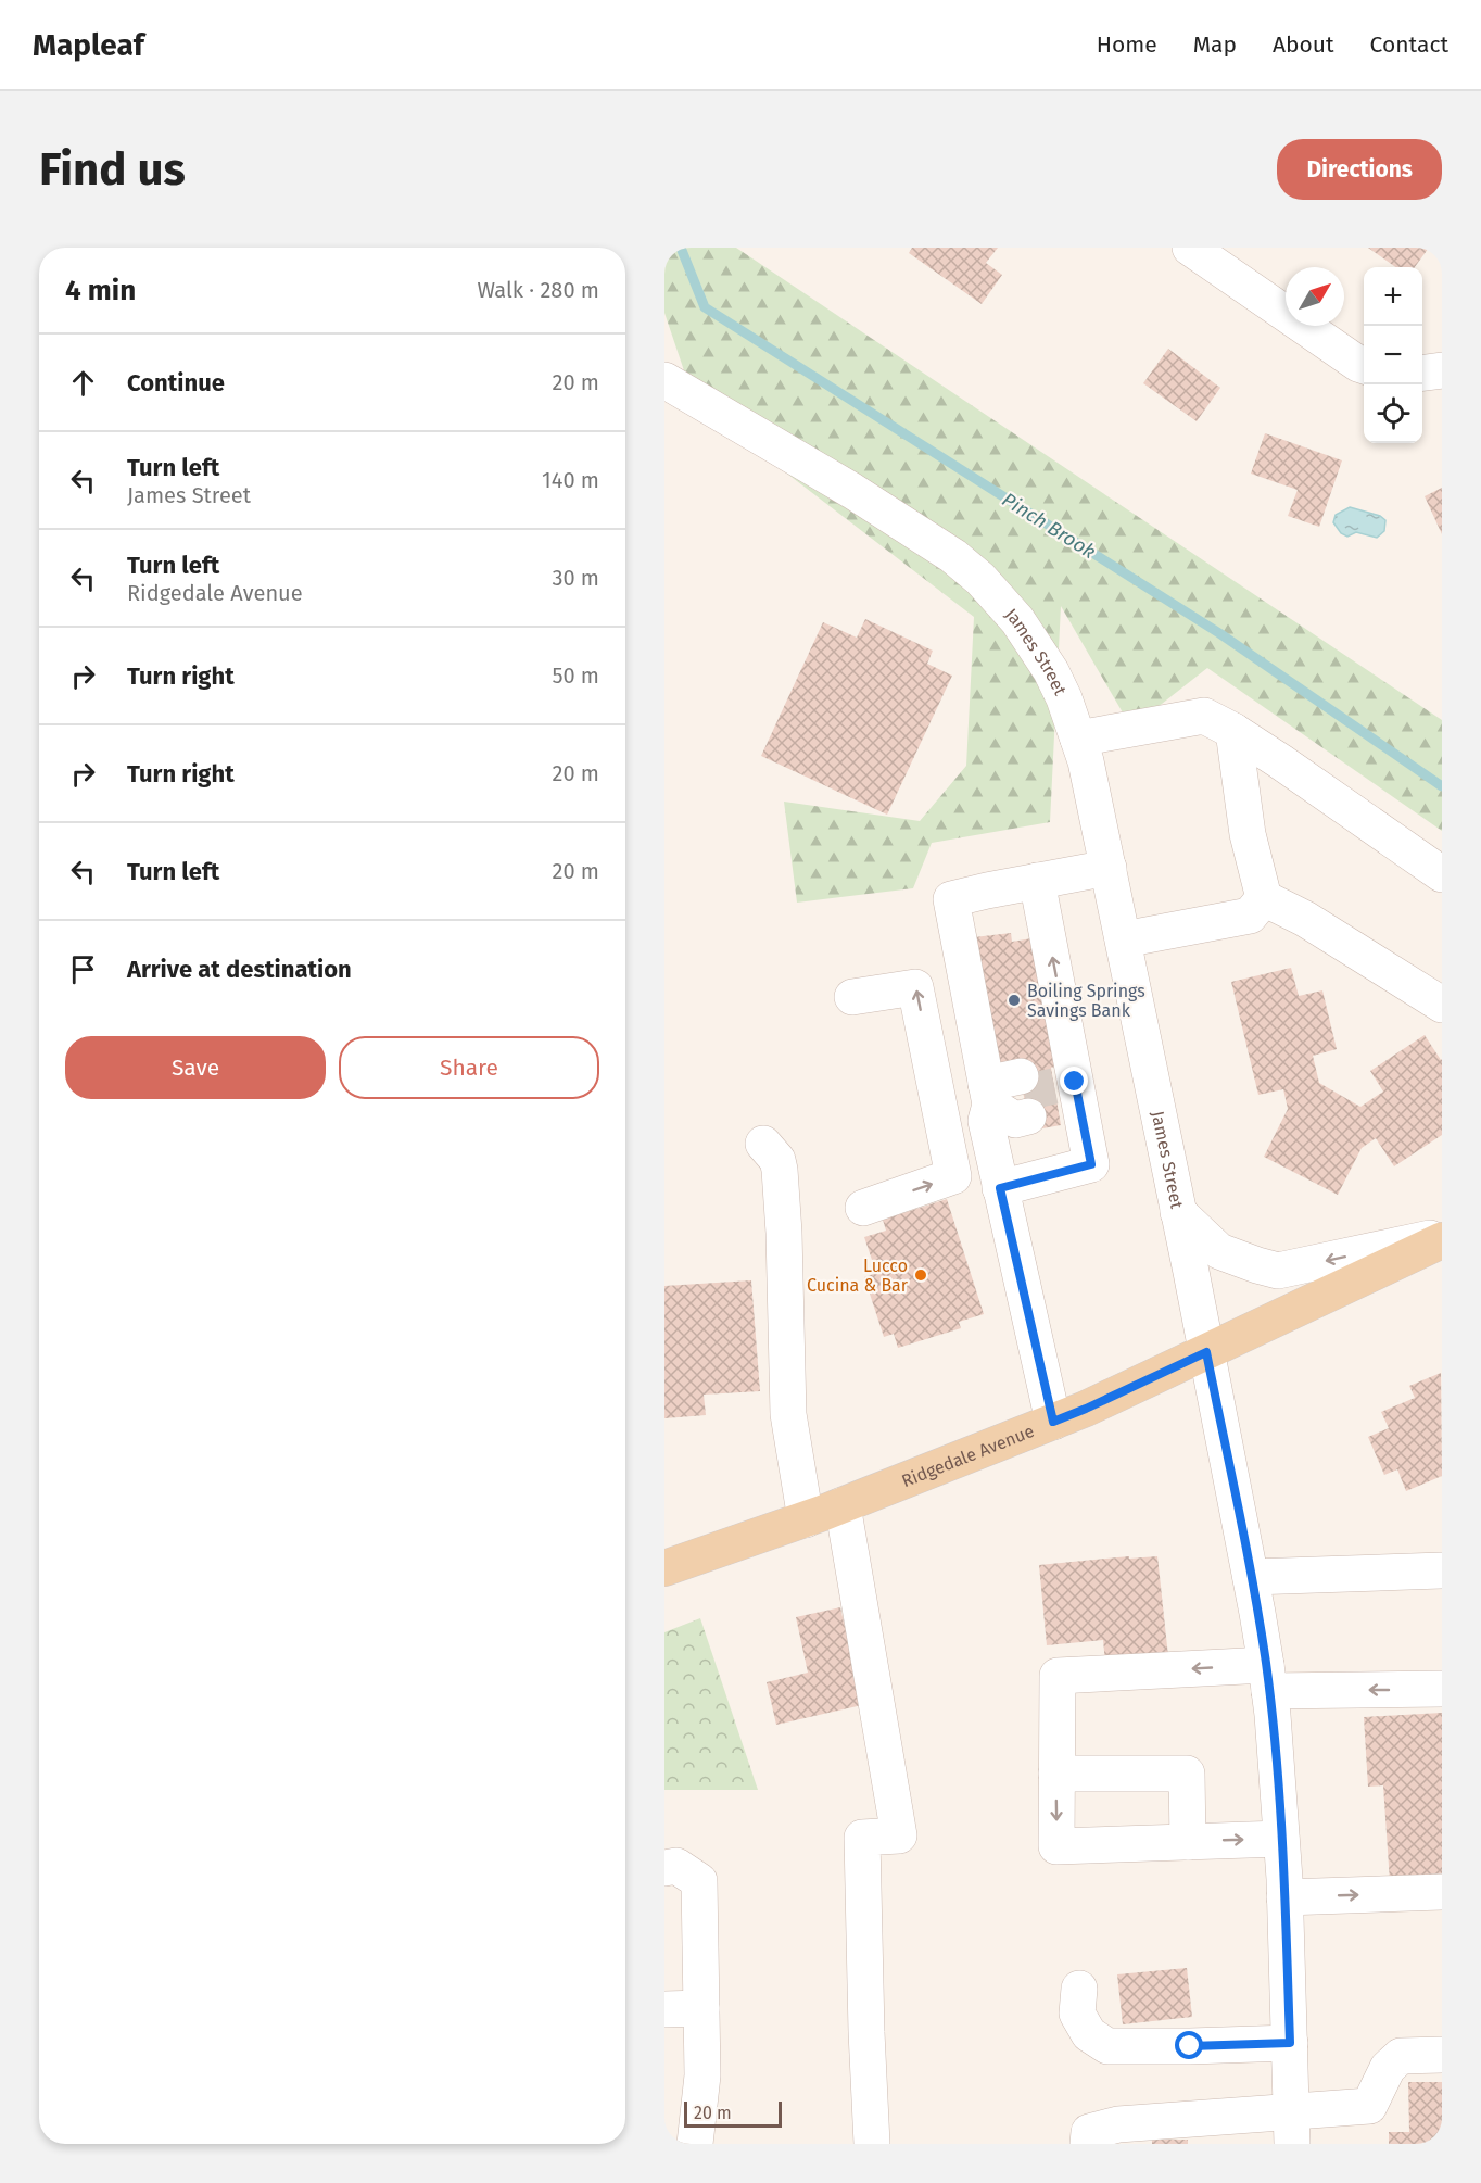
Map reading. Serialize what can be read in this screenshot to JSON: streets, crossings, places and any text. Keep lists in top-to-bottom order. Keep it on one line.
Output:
{"streets":{"main road":["Ridgedale Avenue"],"street":["James Street"]},"crossings":[["James Street","Ridgedale Avenue"]],"water":["Pinch Brook"],"places":["Boiling Springs Savings Bank","Lucco Cucina & Bar"],"scale_bar":"20 m","north":"top right","page":{"header":"Mapleaf","nav":["Home","Map","About","Contact"],"buttons":["Directions",["Save","Share"]],"title":"Find us","heading":["4 min","Walk · 280 m"],"map_buttons":["+","−"],"list":[["Continue","20 m"],["Turn left","James Street","140 m"],["Turn left","Ridgedale Avenue","30 m"],["Turn right","50 m"],["Turn right","20 m"],["Turn left","20 m"],"Arrive at destination"],"scale":"20 m"}}
